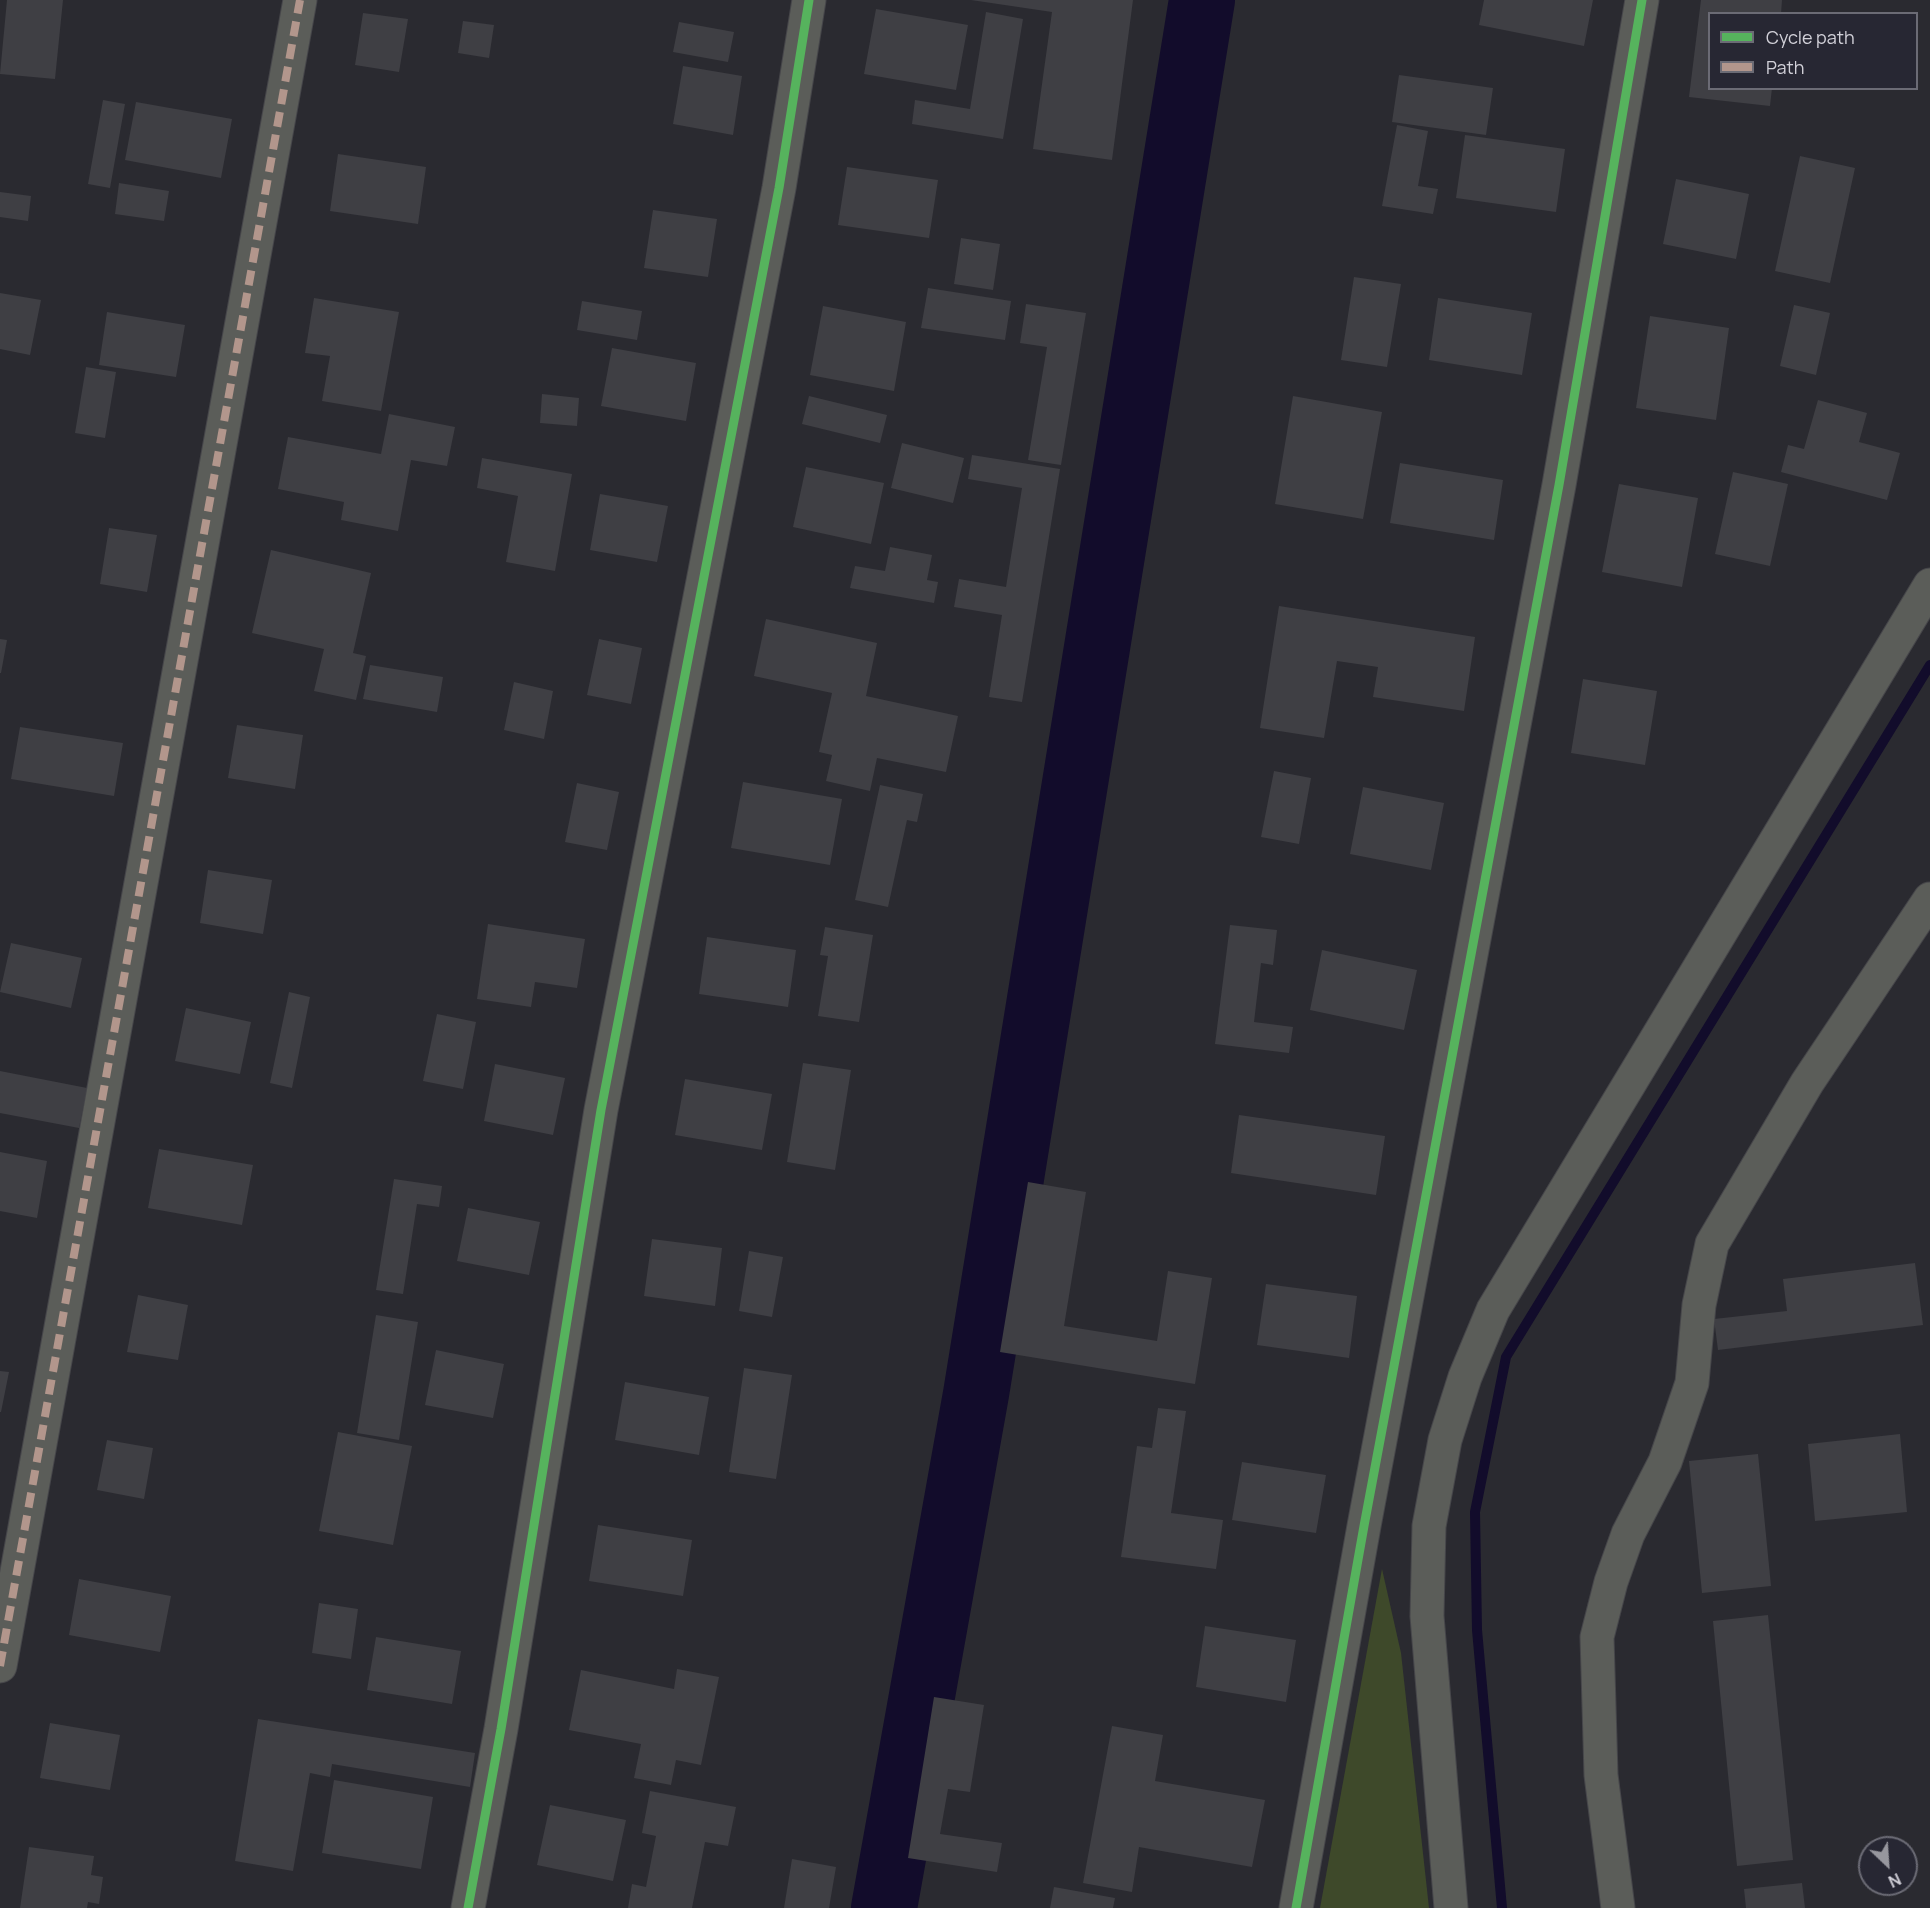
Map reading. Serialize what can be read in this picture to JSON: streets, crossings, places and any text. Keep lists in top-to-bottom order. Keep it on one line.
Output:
{"legend":["Cycle path","Path"],"north":"bottom right"}
